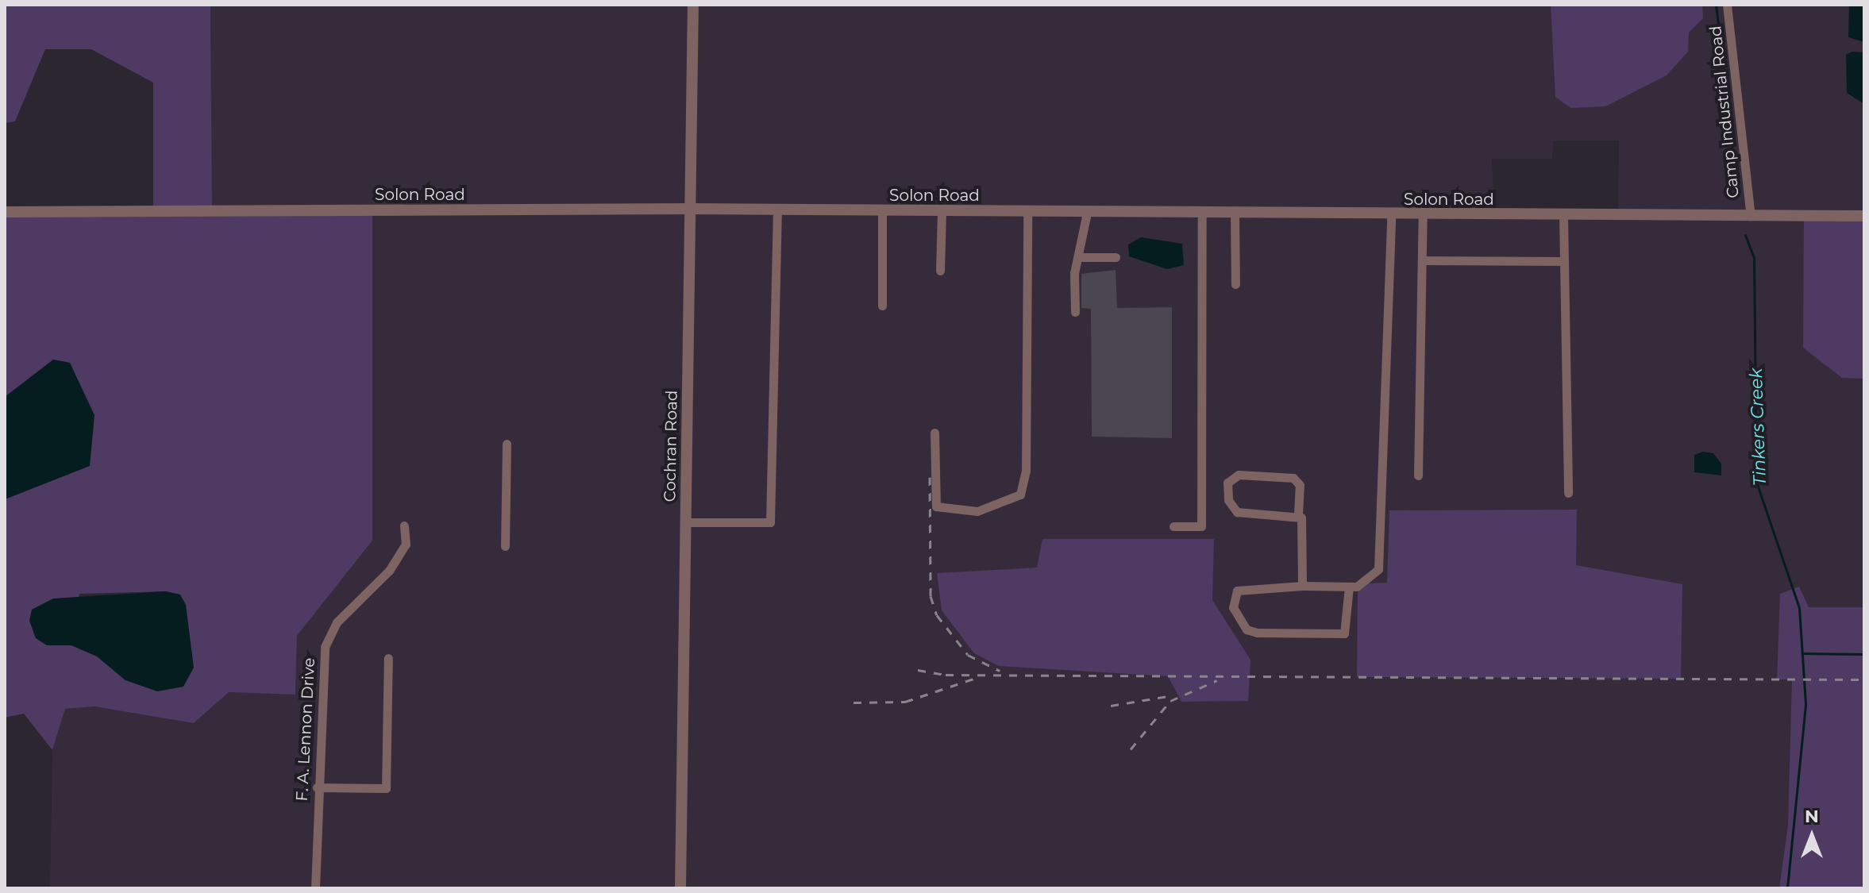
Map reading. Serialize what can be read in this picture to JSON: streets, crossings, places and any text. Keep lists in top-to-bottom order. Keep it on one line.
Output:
{"streets":{"street":["Camp Industrial Road","Solon Road","Cochran Road","F. A. Lennon Drive"]},"crossings":[["Camp Industrial Road","Solon Road"],["Solon Road","Cochran Road"]],"water":["Tinkers Creek"],"north":"top"}
